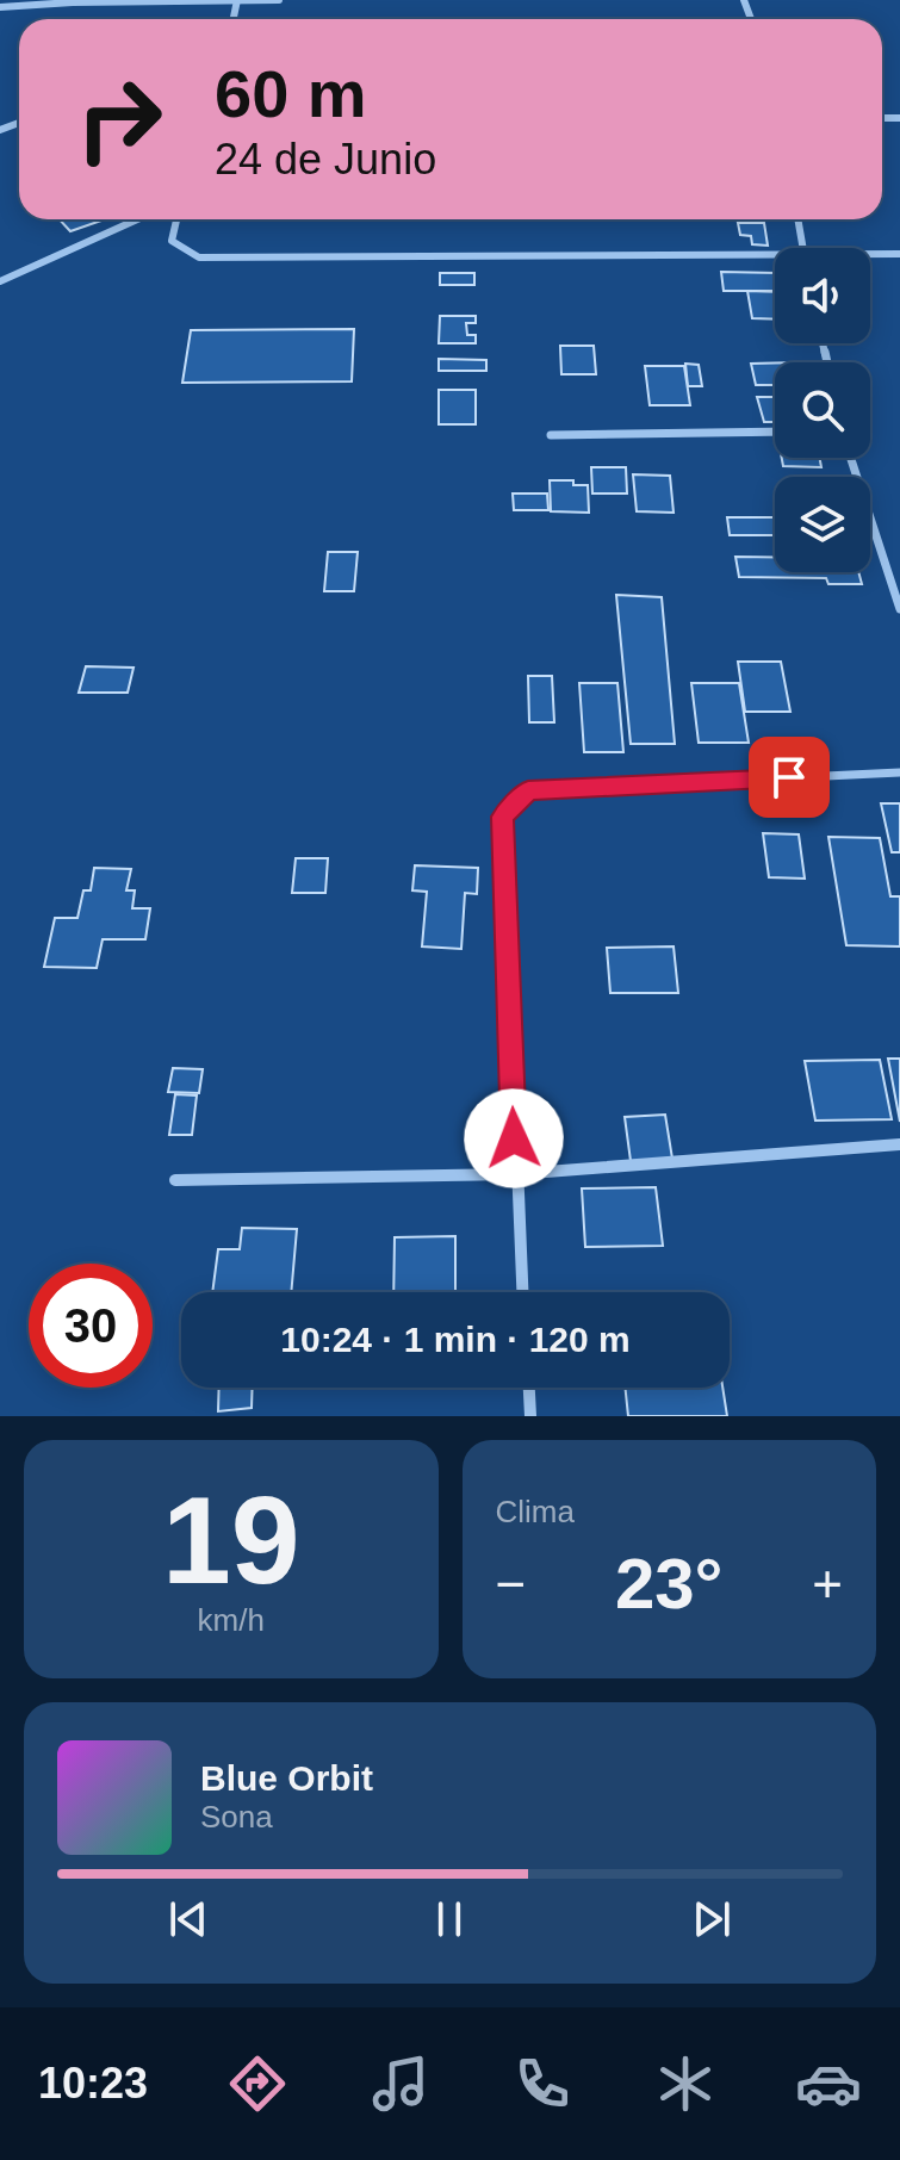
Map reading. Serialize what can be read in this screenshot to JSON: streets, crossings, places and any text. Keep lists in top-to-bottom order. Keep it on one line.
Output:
{"page":{"turn":["60 m","24 de Junio"],"limit":"30","trip":"10:24 · 1 min · 120 m","tile":[["19","km/h"],"Clima"],"heat":["−","23°","+"],"song":["Blue Orbit","Sona"],"tabs":"10:23"}}
